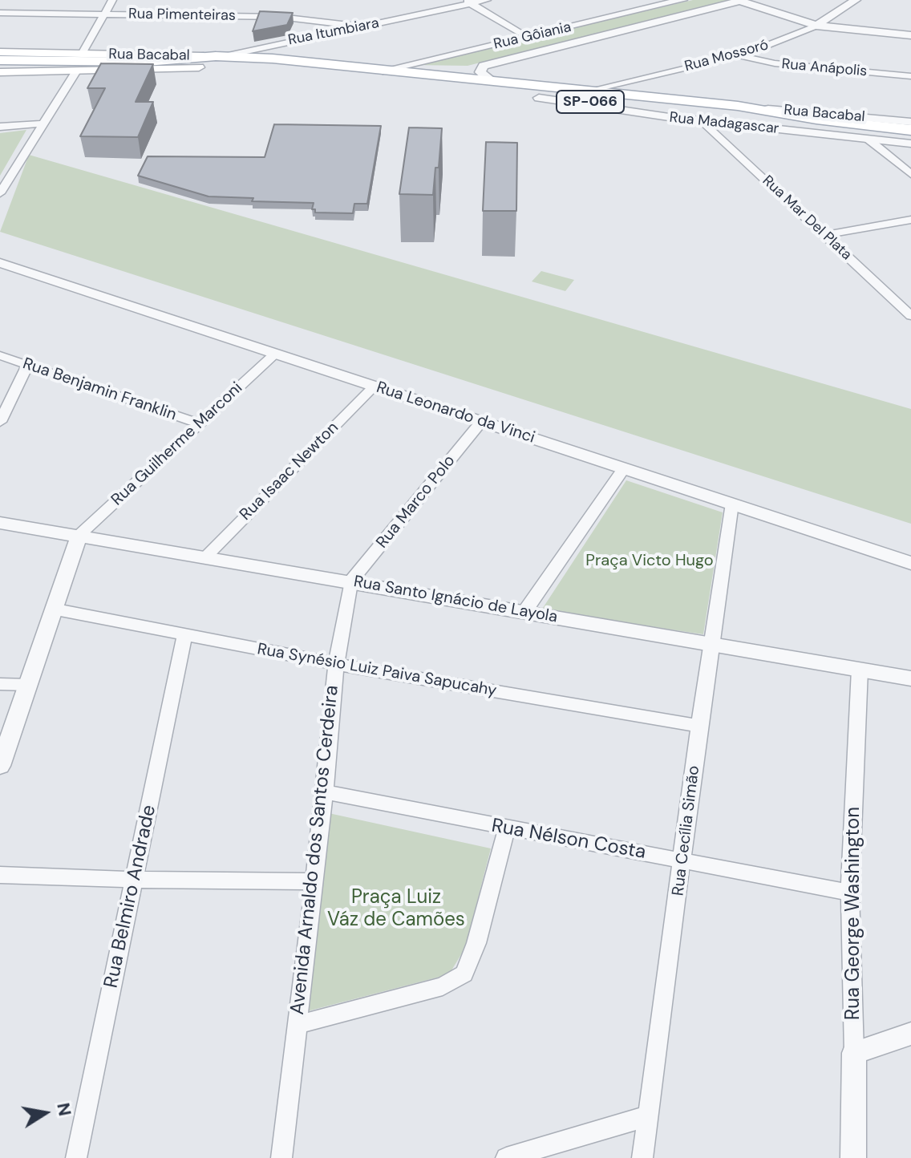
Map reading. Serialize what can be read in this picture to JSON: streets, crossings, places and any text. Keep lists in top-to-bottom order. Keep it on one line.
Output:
{"streets":{"main road":["Rua Bacabal","SP-066"],"street":["Rua Pimenteiras","Rua Itumbiara","Rua Gôiania","Rua Mossoró","Rua Anápolis","Rua Madagascar","Rua Mar Del Plata","Rua Benjamin Franklin","Rua Leonardo da Vinci","Rua Guilherme Marconi","Rua Isaac Newton","Rua Marco Polo","Rua Santo Ignácio de Layola","Rua Synésio Luiz Paiva Sapucahy","Rua Cecília Simão","Rua Nélson Costa","Avenida Arnaldo dos Santos Cerdeira","Rua Belmiro Andrade","Rua George Washington"]},"crossings":[["Rua Pimenteiras","Rua Itumbiara"],["Rua Itumbiara","Rua Bacabal"],["Rua Itumbiara","SP-066"],["Rua Gôiania","SP-066"],["Rua Bacabal","SP-066"],["Rua Mossoró","Rua Anápolis"],["Rua Mossoró","SP-066"],["SP-066","Rua Madagascar"],["Rua Madagascar","Rua Mar Del Plata"],["Rua Benjamin Franklin","Rua Guilherme Marconi"],["Rua Leonardo da Vinci","Rua Guilherme Marconi"],["Rua Leonardo da Vinci","Rua Isaac Newton"],["Rua Leonardo da Vinci","Rua Marco Polo"],["Rua Leonardo da Vinci","Rua Cecília Simão"],["Rua Guilherme Marconi","Rua Santo Ignácio de Layola"],["Rua Isaac Newton","Rua Santo Ignácio de Layola"],["Rua Marco Polo","Rua Santo Ignácio de Layola"],["Rua Marco Polo","Avenida Arnaldo dos Santos Cerdeira"],["Rua Santo Ignácio de Layola","Rua Cecília Simão"],["Rua Santo Ignácio de Layola","Avenida Arnaldo dos Santos Cerdeira"],["Rua Santo Ignácio de Layola","Rua George Washington"],["Rua Synésio Luiz Paiva Sapucahy","Rua Cecília Simão"],["Rua Synésio Luiz Paiva Sapucahy","Avenida Arnaldo dos Santos Cerdeira"],["Rua Synésio Luiz Paiva Sapucahy","Rua Belmiro Andrade"],["Rua Cecília Simão","Rua Nélson Costa"],["Rua Nélson Costa","Avenida Arnaldo dos Santos Cerdeira"],["Rua Nélson Costa","Rua George Washington"]],"parks":["Praça Victo Hugo","Praça Luiz Váz de Camões"],"north":"right"}
